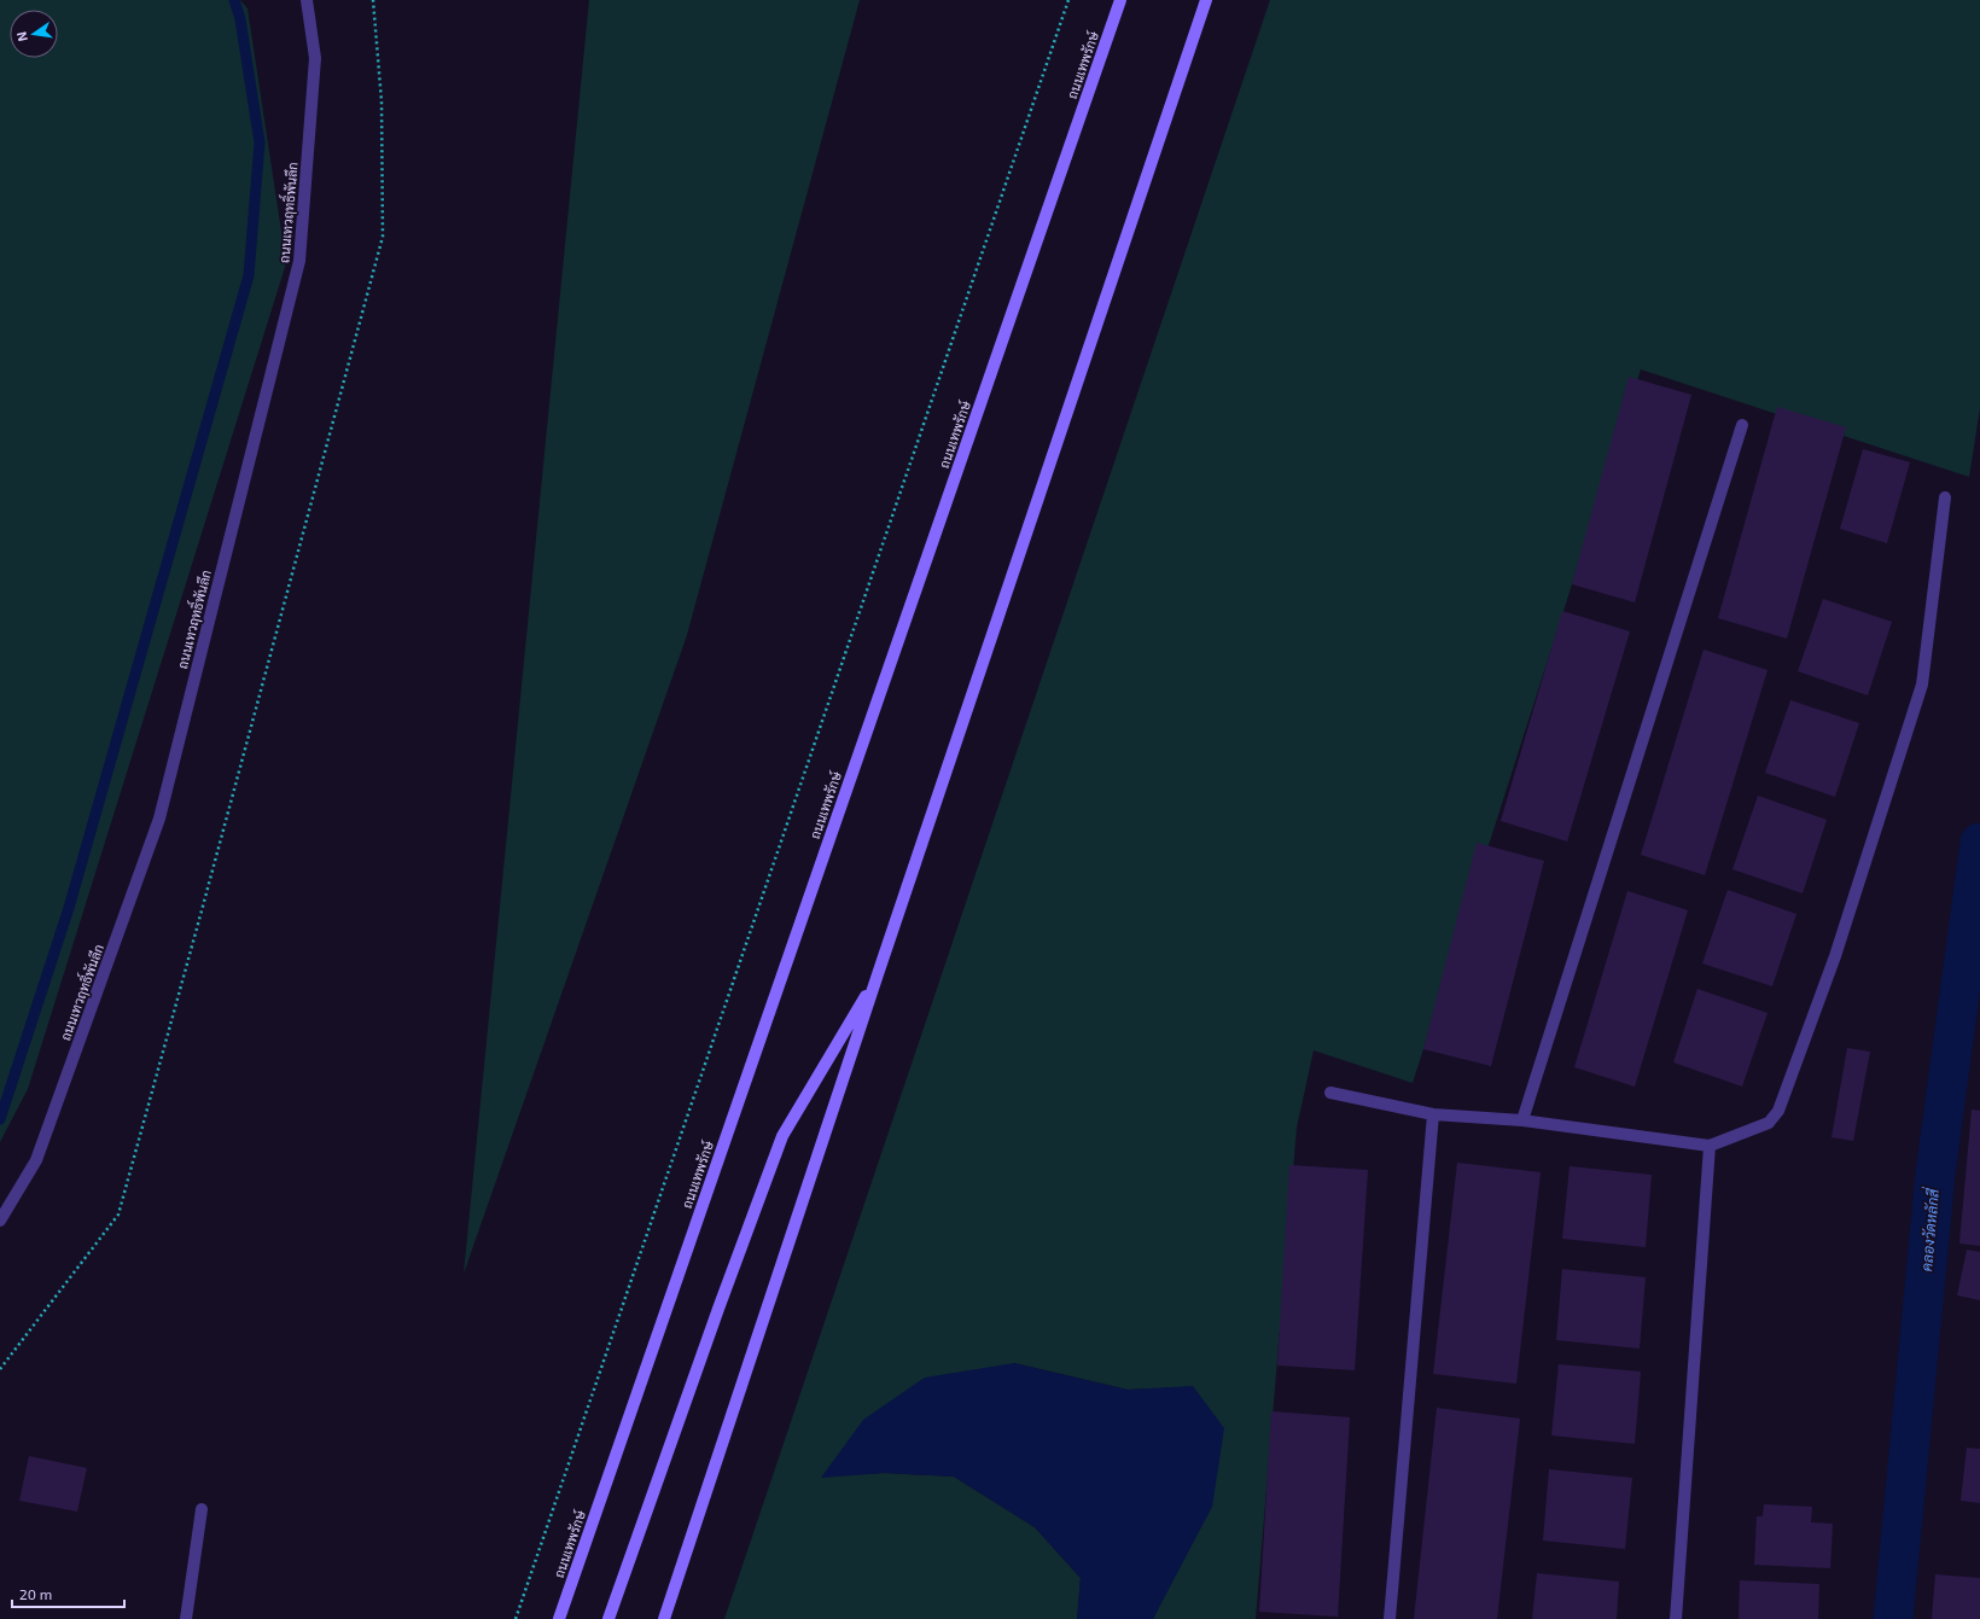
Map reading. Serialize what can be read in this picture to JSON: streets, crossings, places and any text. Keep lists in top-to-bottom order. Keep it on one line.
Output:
{"streets":{"main road":["ถนนเทพรักษ์"],"street":["ถนนเทวฤทธิ์พันลึก"]},"water":["คลองวัดหลักสี่"],"scale_bar":"20 m","north":"left"}
